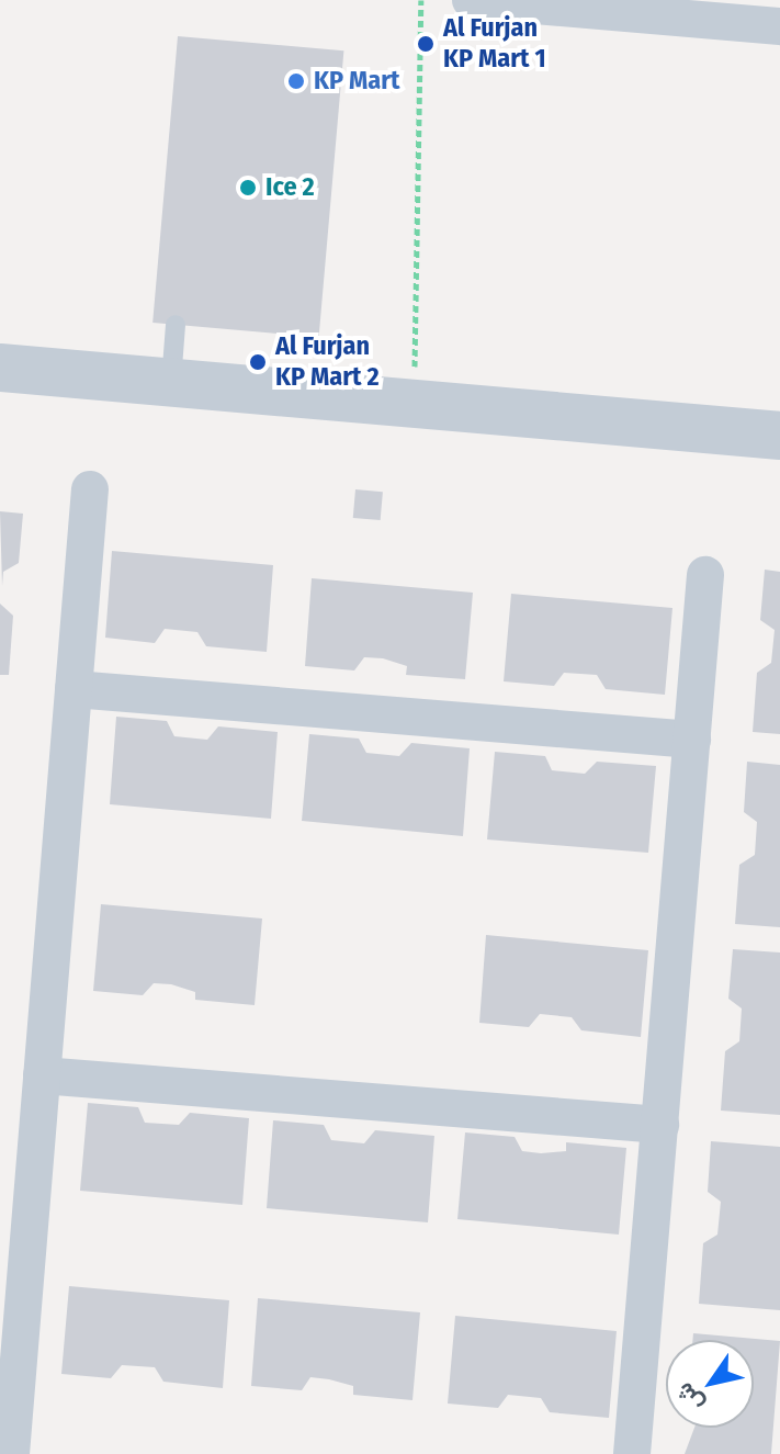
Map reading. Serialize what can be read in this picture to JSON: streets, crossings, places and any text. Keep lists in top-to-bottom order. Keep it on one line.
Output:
{"places":["Al Furjan KP Mart 1","KP Mart","Ice 2","Al Furjan KP Mart 2"],"north":"bottom left"}
